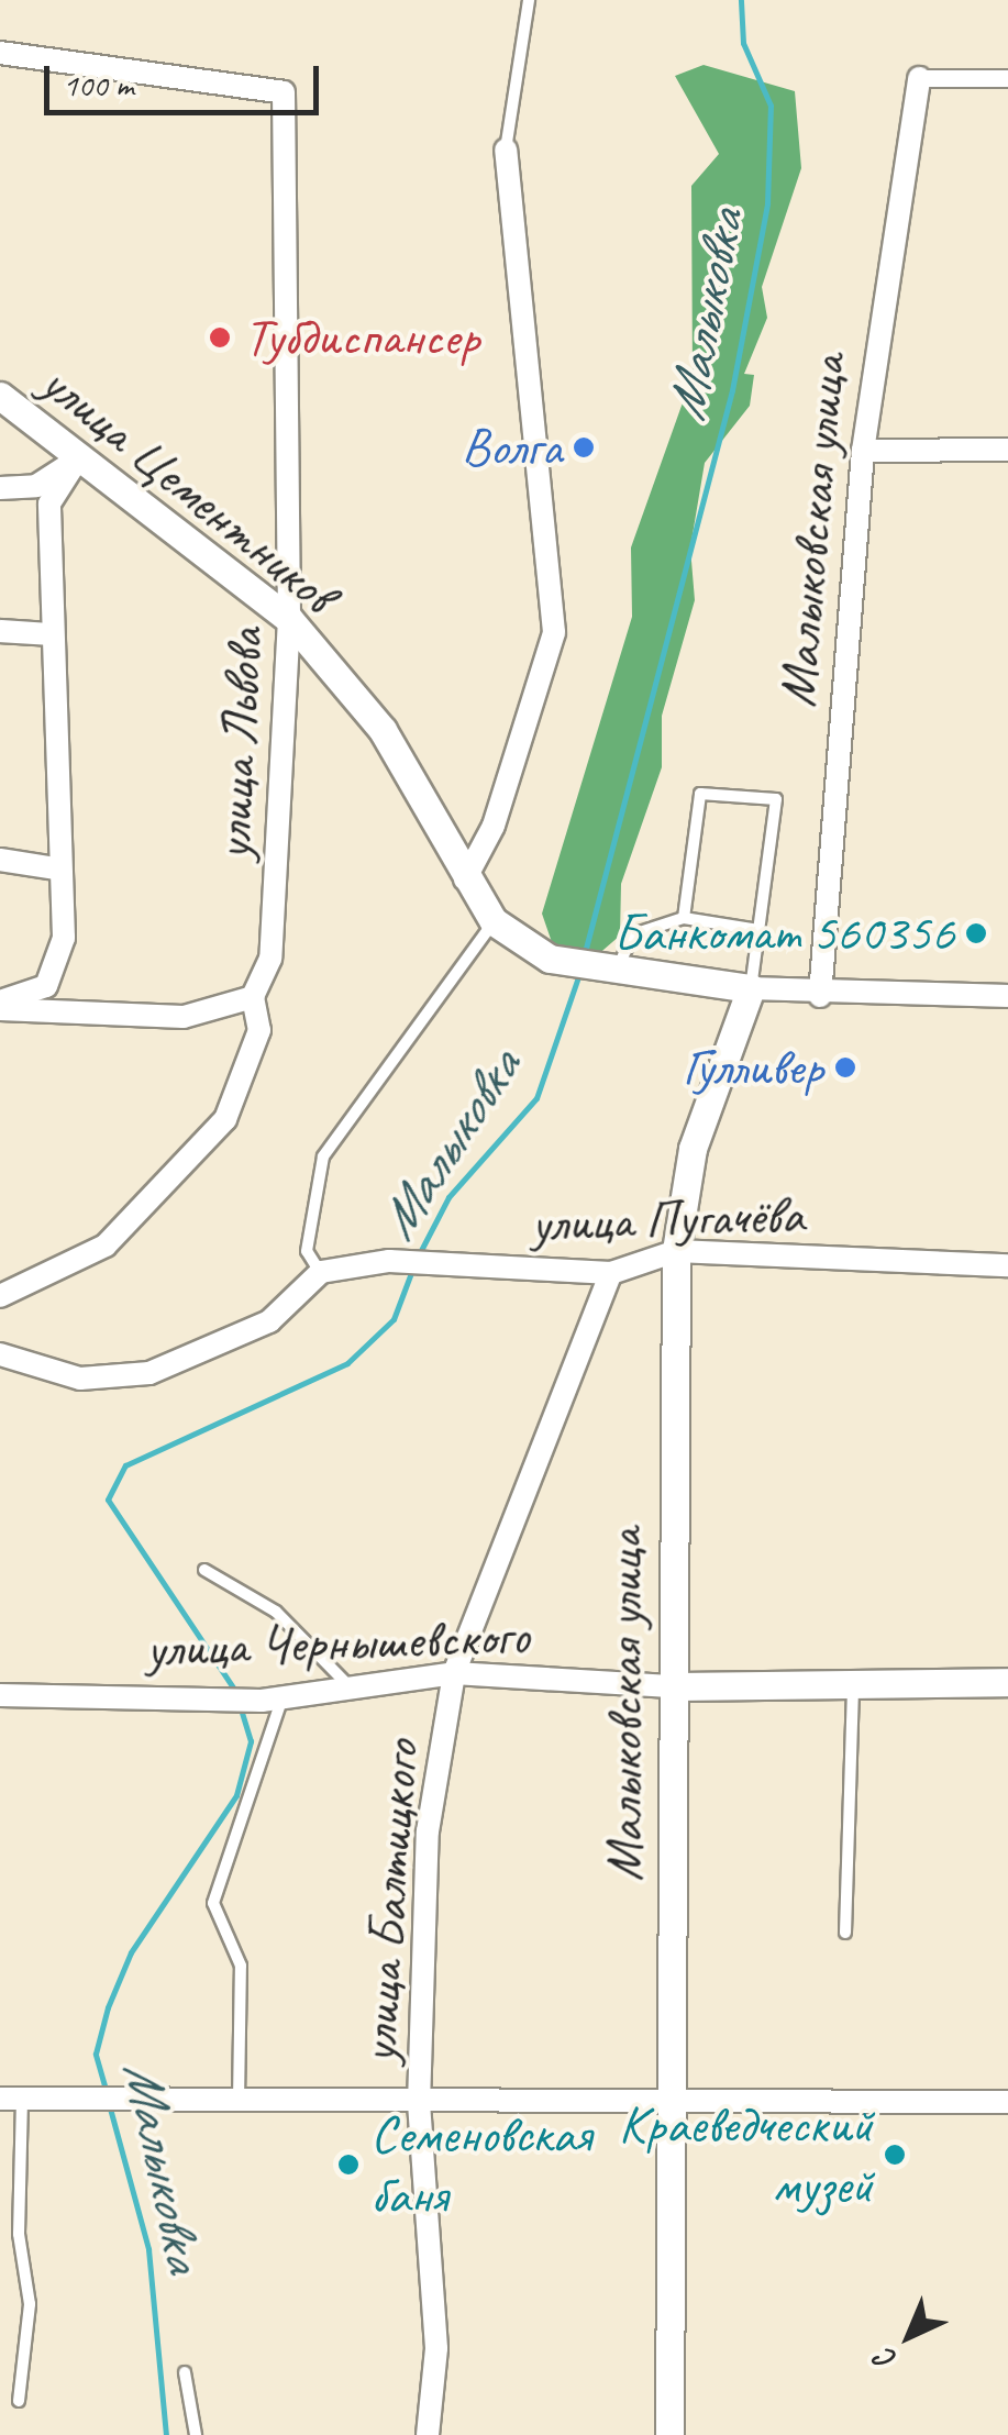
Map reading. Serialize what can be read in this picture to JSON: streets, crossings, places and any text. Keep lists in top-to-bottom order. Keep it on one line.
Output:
{"streets":{"street":["улица Цементников","Малыковская улица","улица Львова","улица Пугачёва","улица Чернышевского","улица Балтицкого"]},"crossings":[["улица Цементников","Малыковская улица"],["улица Цементников","улица Львова"],["Малыковская улица","улица Пугачёва"],["Малыковская улица","улица Чернышевского"],["улица Пугачёва","улица Балтицкого"],["улица Чернышевского","улица Балтицкого"]],"water":["Малыковка"],"places":["Тубдиспансер","Волга","Банкомат 560356","Гулливер","Краеведческий музей","Семеновская баня"],"scale_bar":"100 m","north":"bottom left"}
